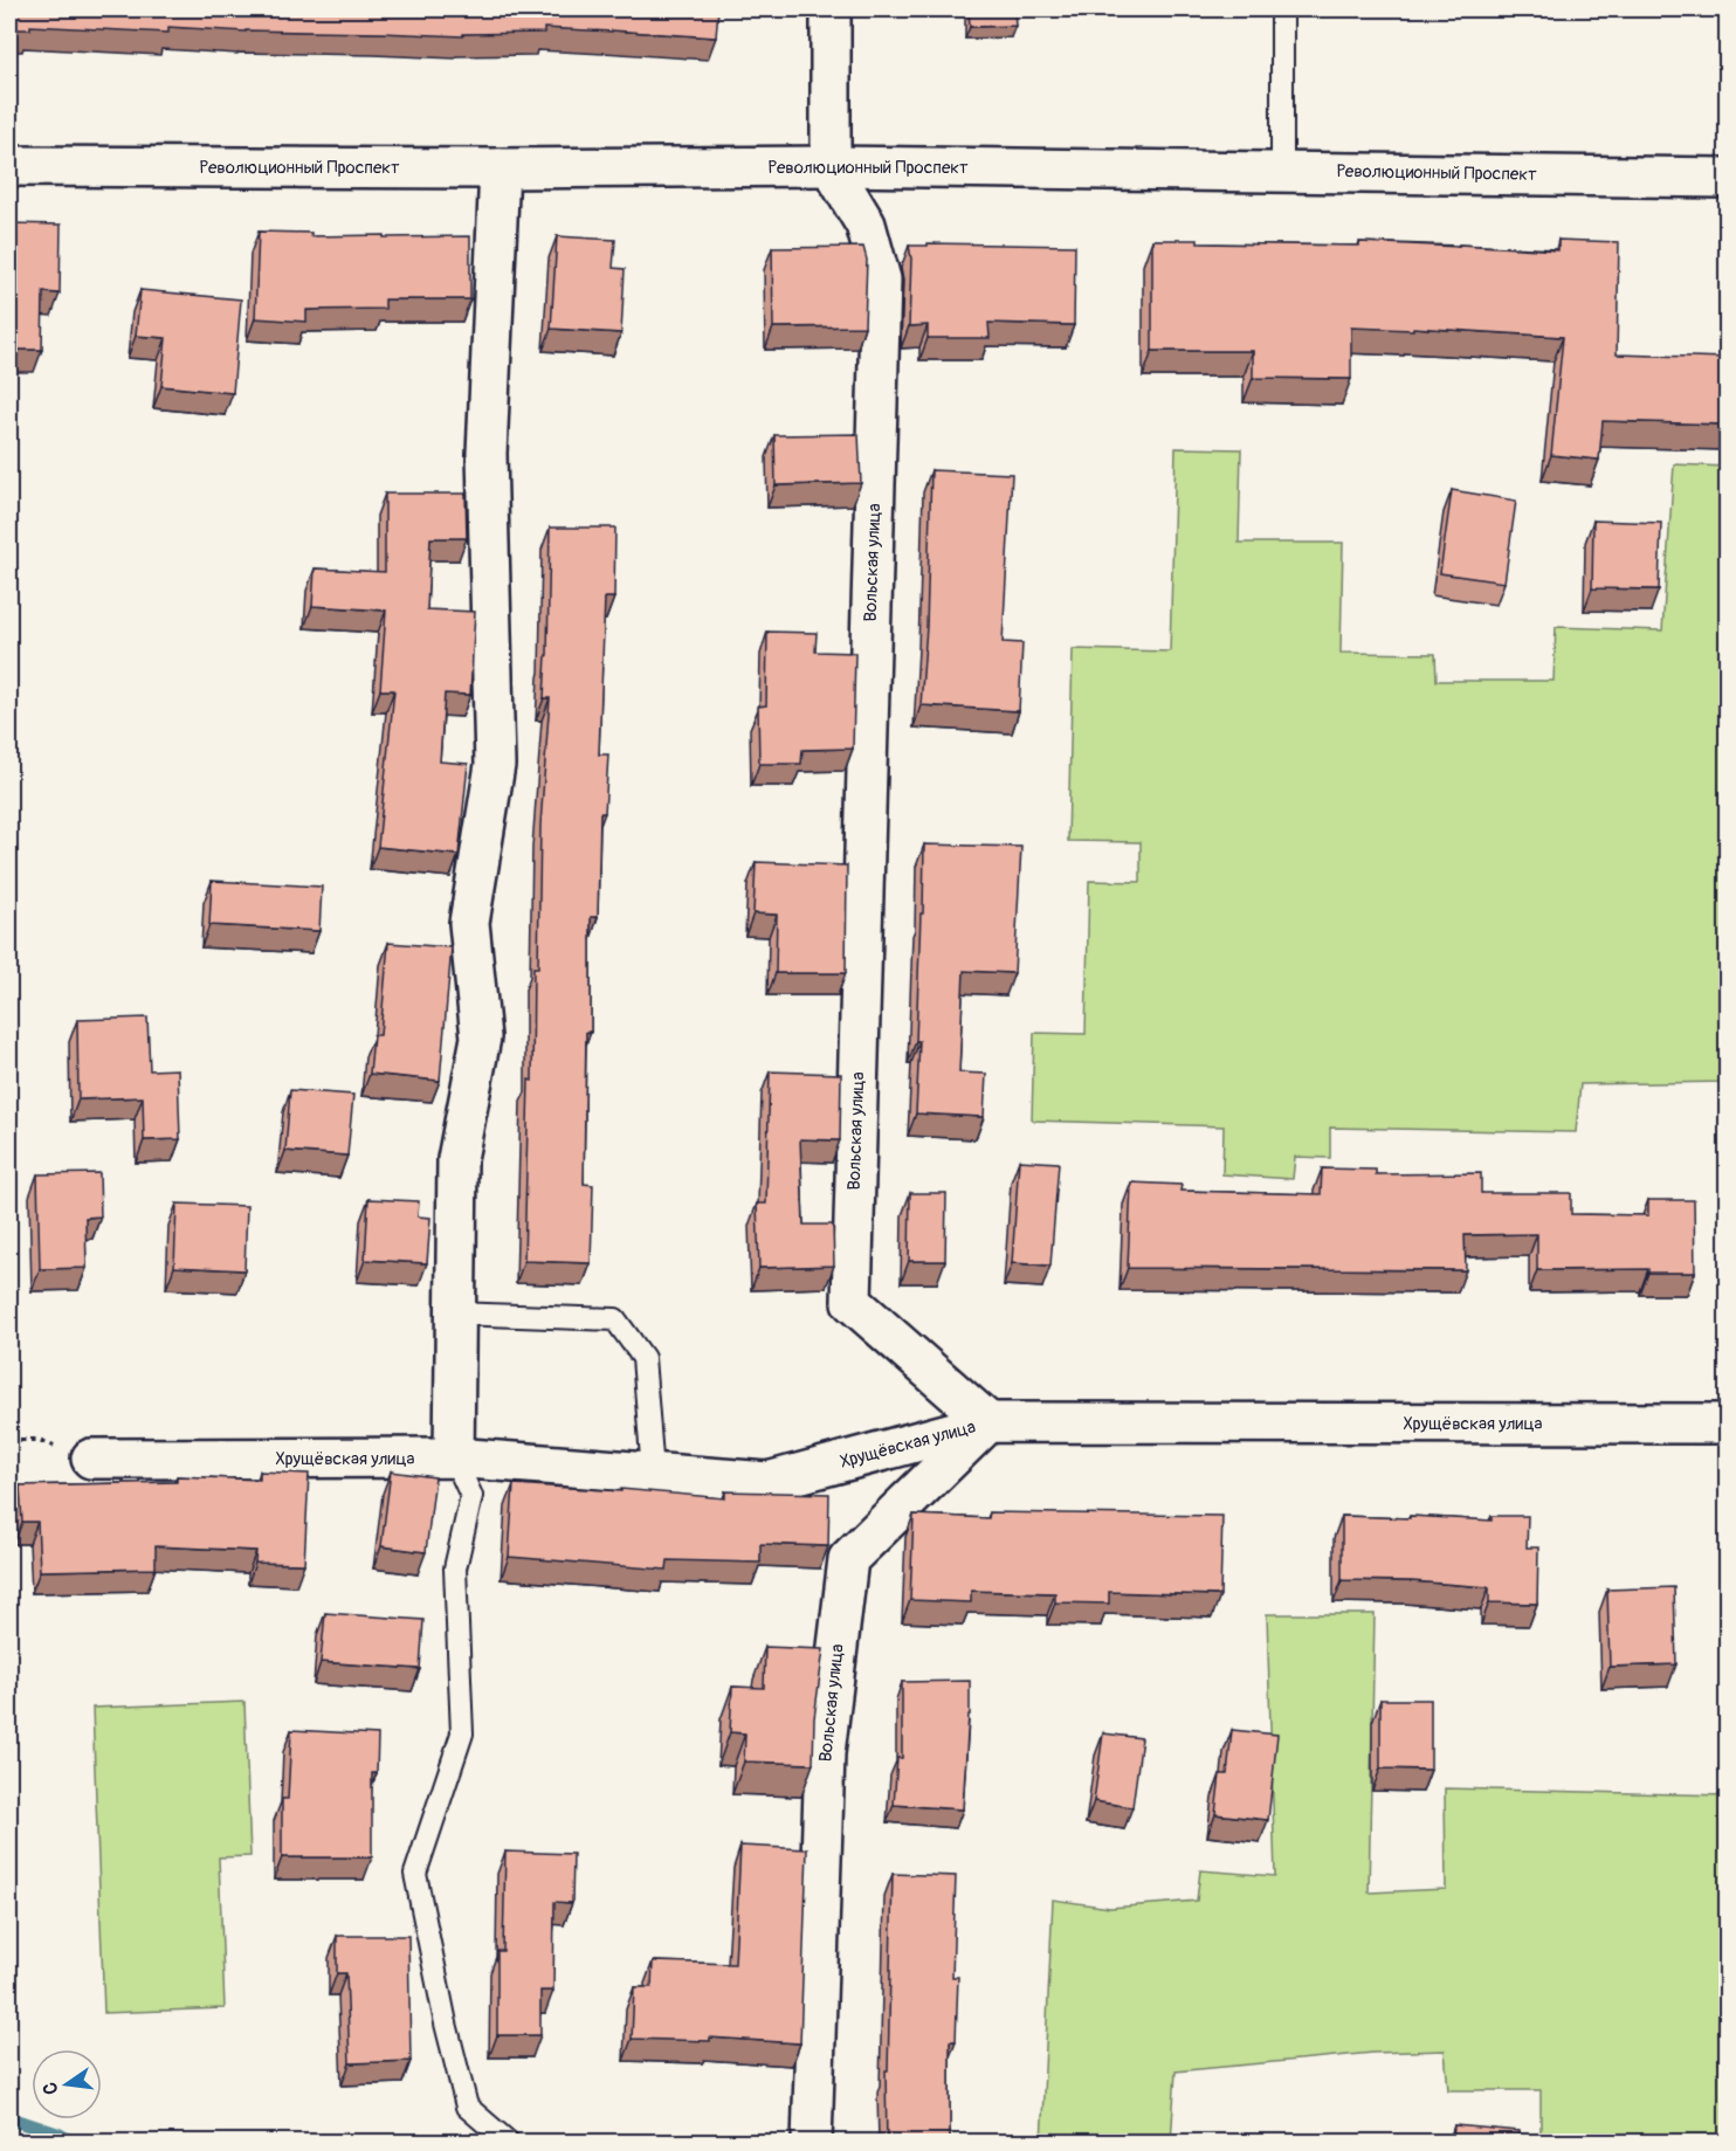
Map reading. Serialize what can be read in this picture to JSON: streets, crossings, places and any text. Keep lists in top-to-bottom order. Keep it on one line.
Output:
{"streets":{"street":["Революционный Проспект","Вольская улица","Хрущёвская улица"]},"crossings":[["Революционный Проспект","Вольская улица"],["Вольская улица","Хрущёвская улица"]],"north":"left"}
